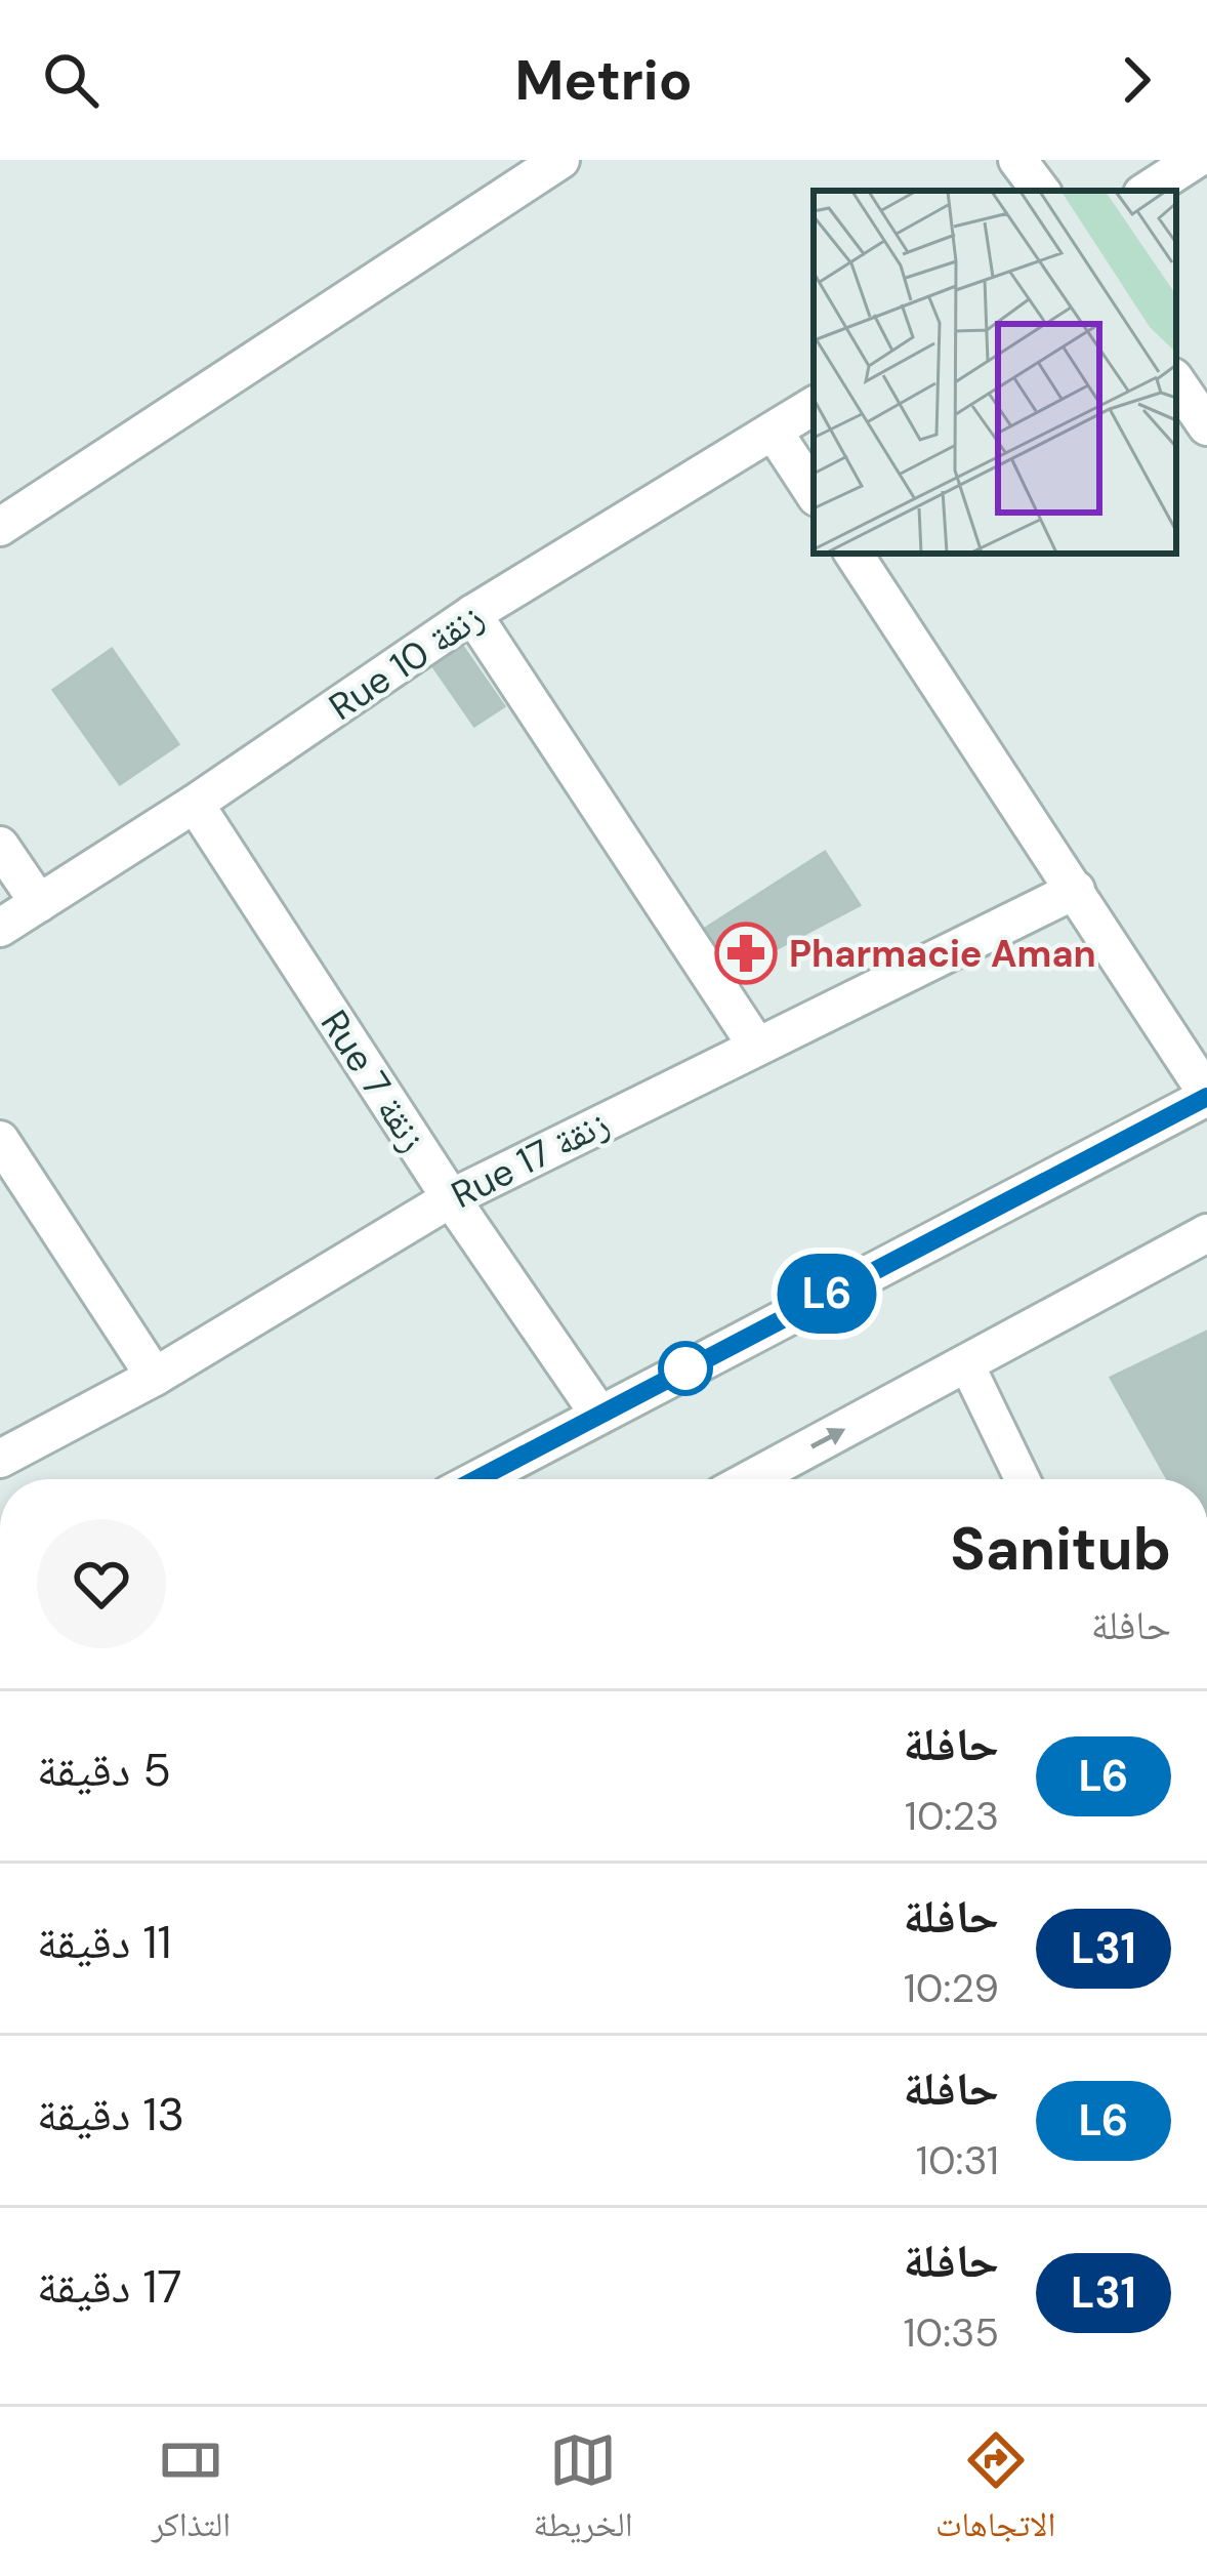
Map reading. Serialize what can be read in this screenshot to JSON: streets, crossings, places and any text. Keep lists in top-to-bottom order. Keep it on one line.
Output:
{"streets":{"street":["Rue 10 زنقة","Rue 7 زنقة","Rue 17 زنقة"]},"crossings":[["Rue 10 زنقة","Rue 7 زنقة"],["Rue 7 زنقة","Rue 17 زنقة"]],"places":{"pharmacy":["Pharmacie Aman"]},"lines":["bus line L6"],"page":{"header":"Metrio","on_map":"L6","heading":["Sanitub","حافلة"],"list":[{"mark":"L6","name":"حافلة","note":"10:23","value":"5 دقيقة"},{"mark":"L31","name":"حافلة","note":"10:29","value":"11 دقيقة"},{"mark":"L6","name":"حافلة","note":"10:31","value":"13 دقيقة"},{"mark":"L31","name":"حافلة","note":"10:35","value":"17 دقيقة"}],"tabs":["الاتجاهات","الخريطة","التذاكر"]}}
